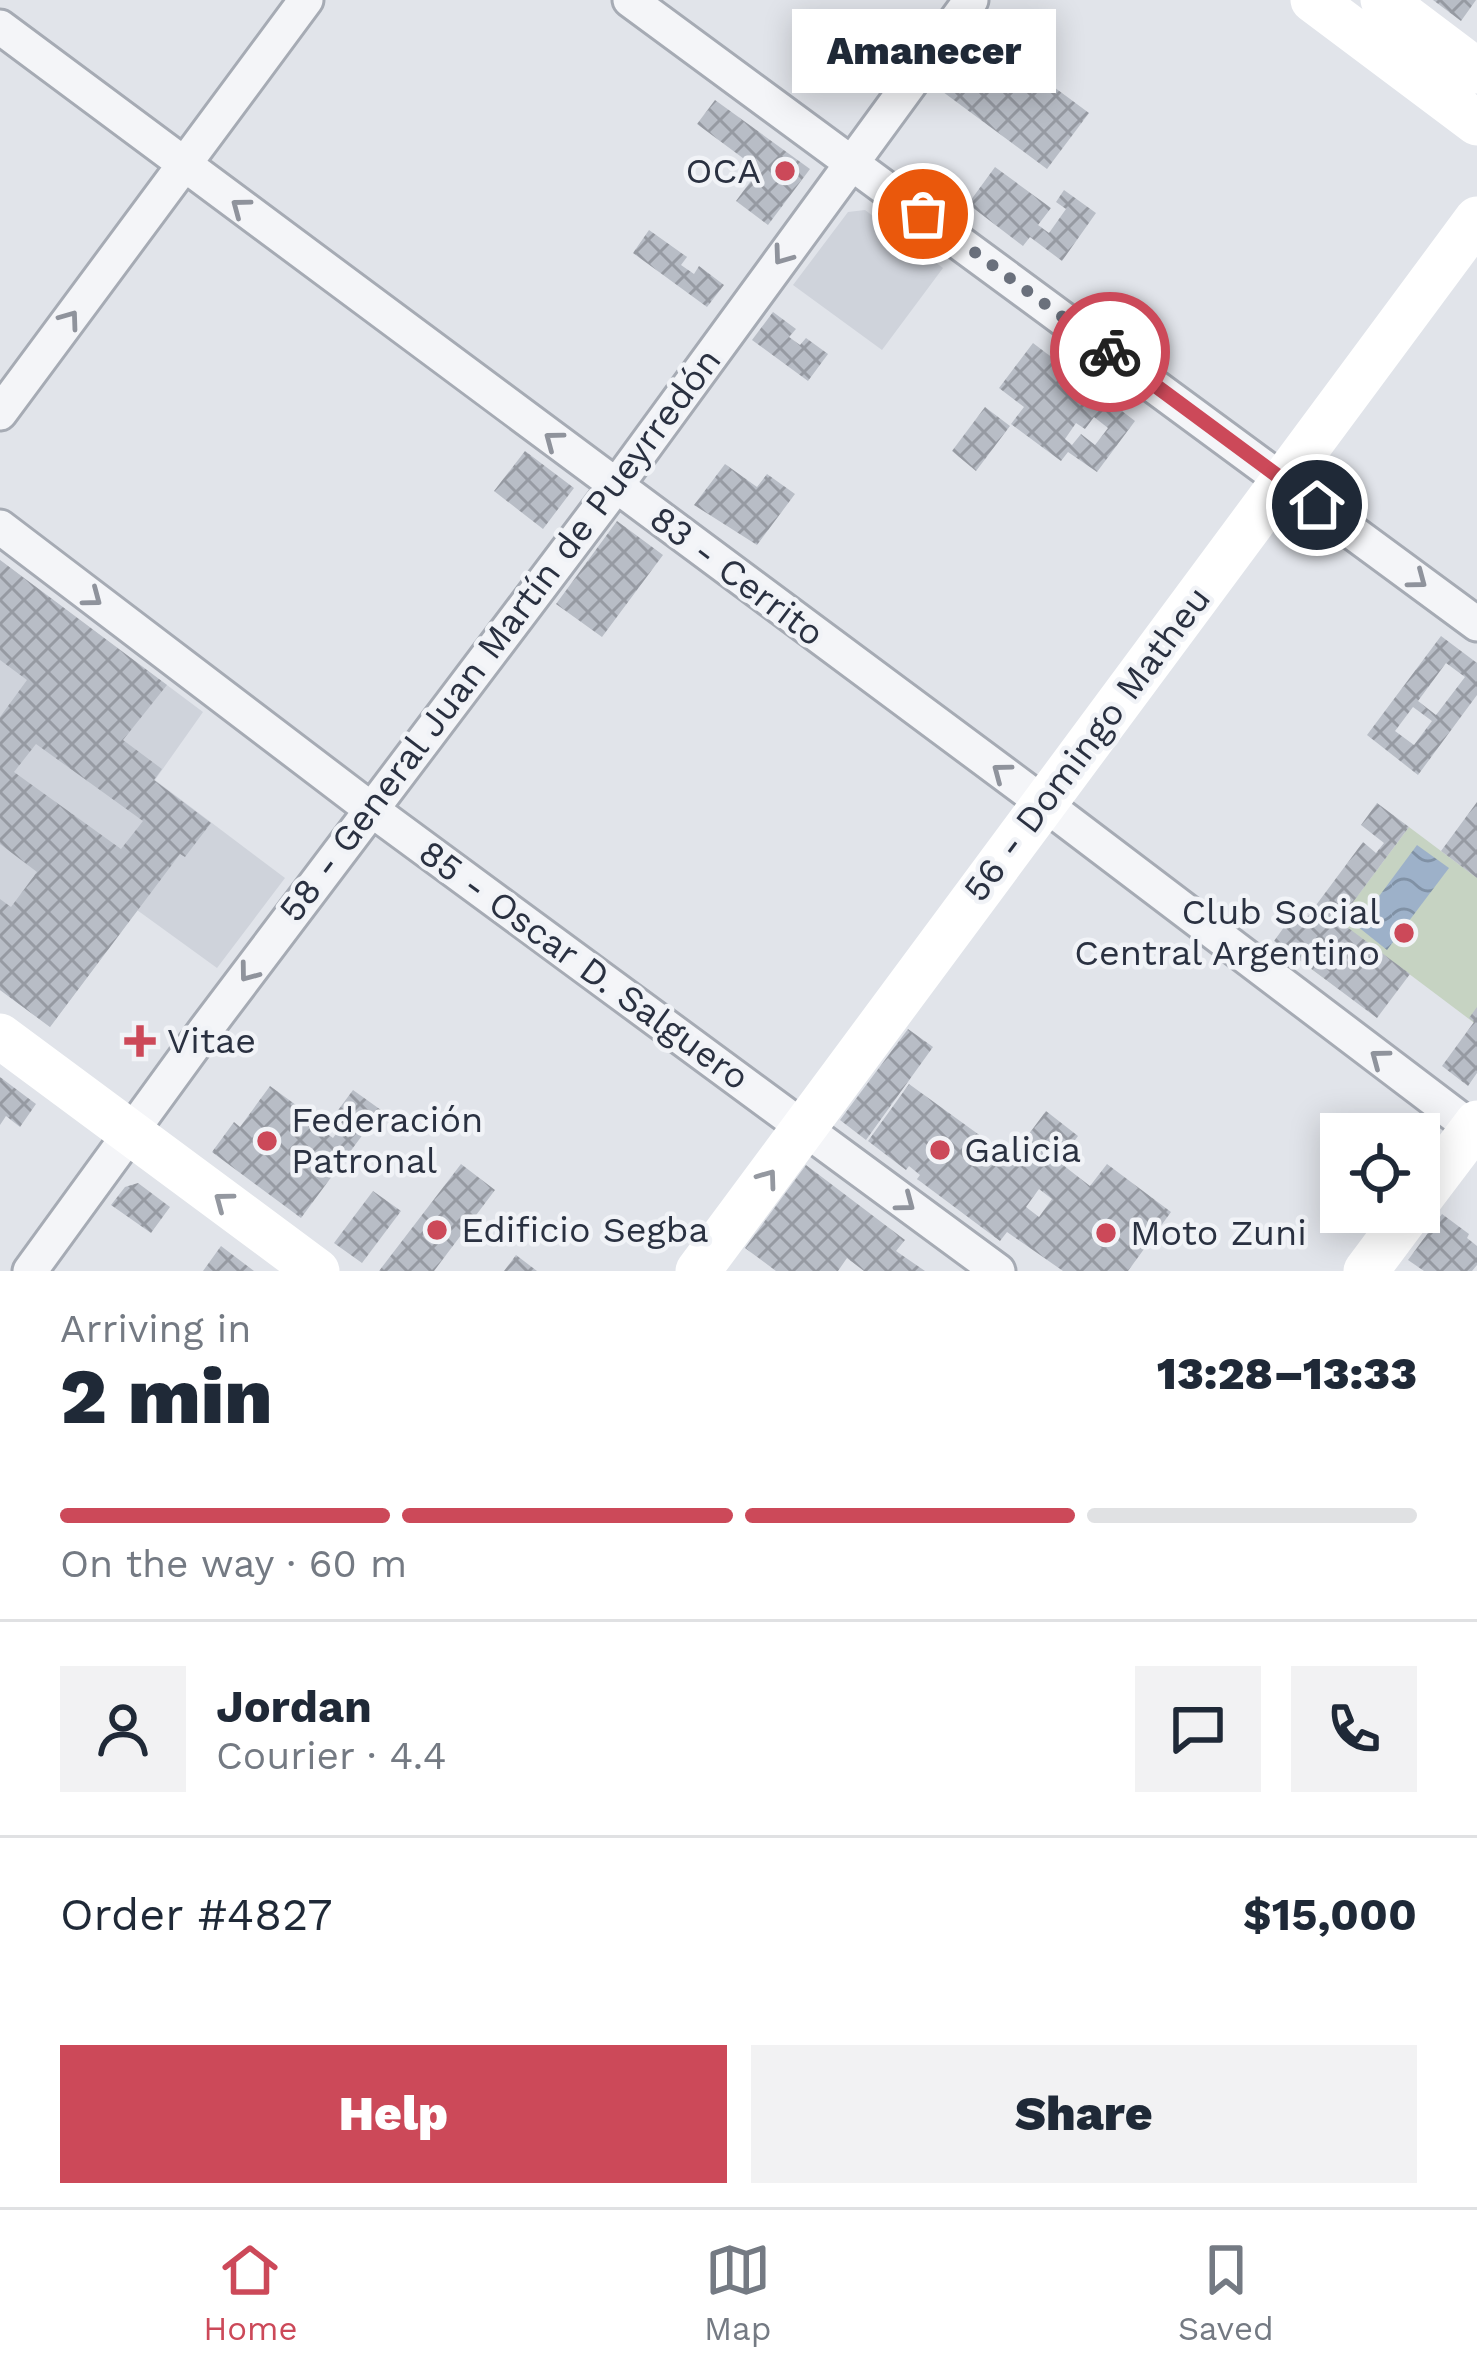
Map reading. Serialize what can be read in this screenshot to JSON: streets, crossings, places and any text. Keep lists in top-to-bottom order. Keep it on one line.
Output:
{"streets":{"street":["83 - Cerrito","58 - General Juan Martín de Pueyrredón","56 - Domingo Matheu","85 - Oscar D. Salguero"]},"crossings":[["83 - Cerrito","58 - General Juan Martín de Pueyrredón"],["83 - Cerrito","56 - Domingo Matheu"],["58 - General Juan Martín de Pueyrredón","85 - Oscar D. Salguero"],["56 - Domingo Matheu","85 - Oscar D. Salguero"]],"one_way":["83 - Cerrito","58 - General Juan Martín de Pueyrredón","85 - Oscar D. Salguero"],"places":{"other":["OCA","Amanecer","Club Social Central Argentino","Federación Patronal","Galicia","Edificio Segba","Moto Zuni"],"health":["Vitae"]},"page":{"bubble":"Amanecer","heading":["2 min","Arriving in","13:28–13:33"],"panel":["Jordan","Courier · 4.4","Order #4827","$15,000"],"bar":"On the way · 60 m","buttons":["Help","Share"],"tabs":["Home","Map","Saved"]}}
